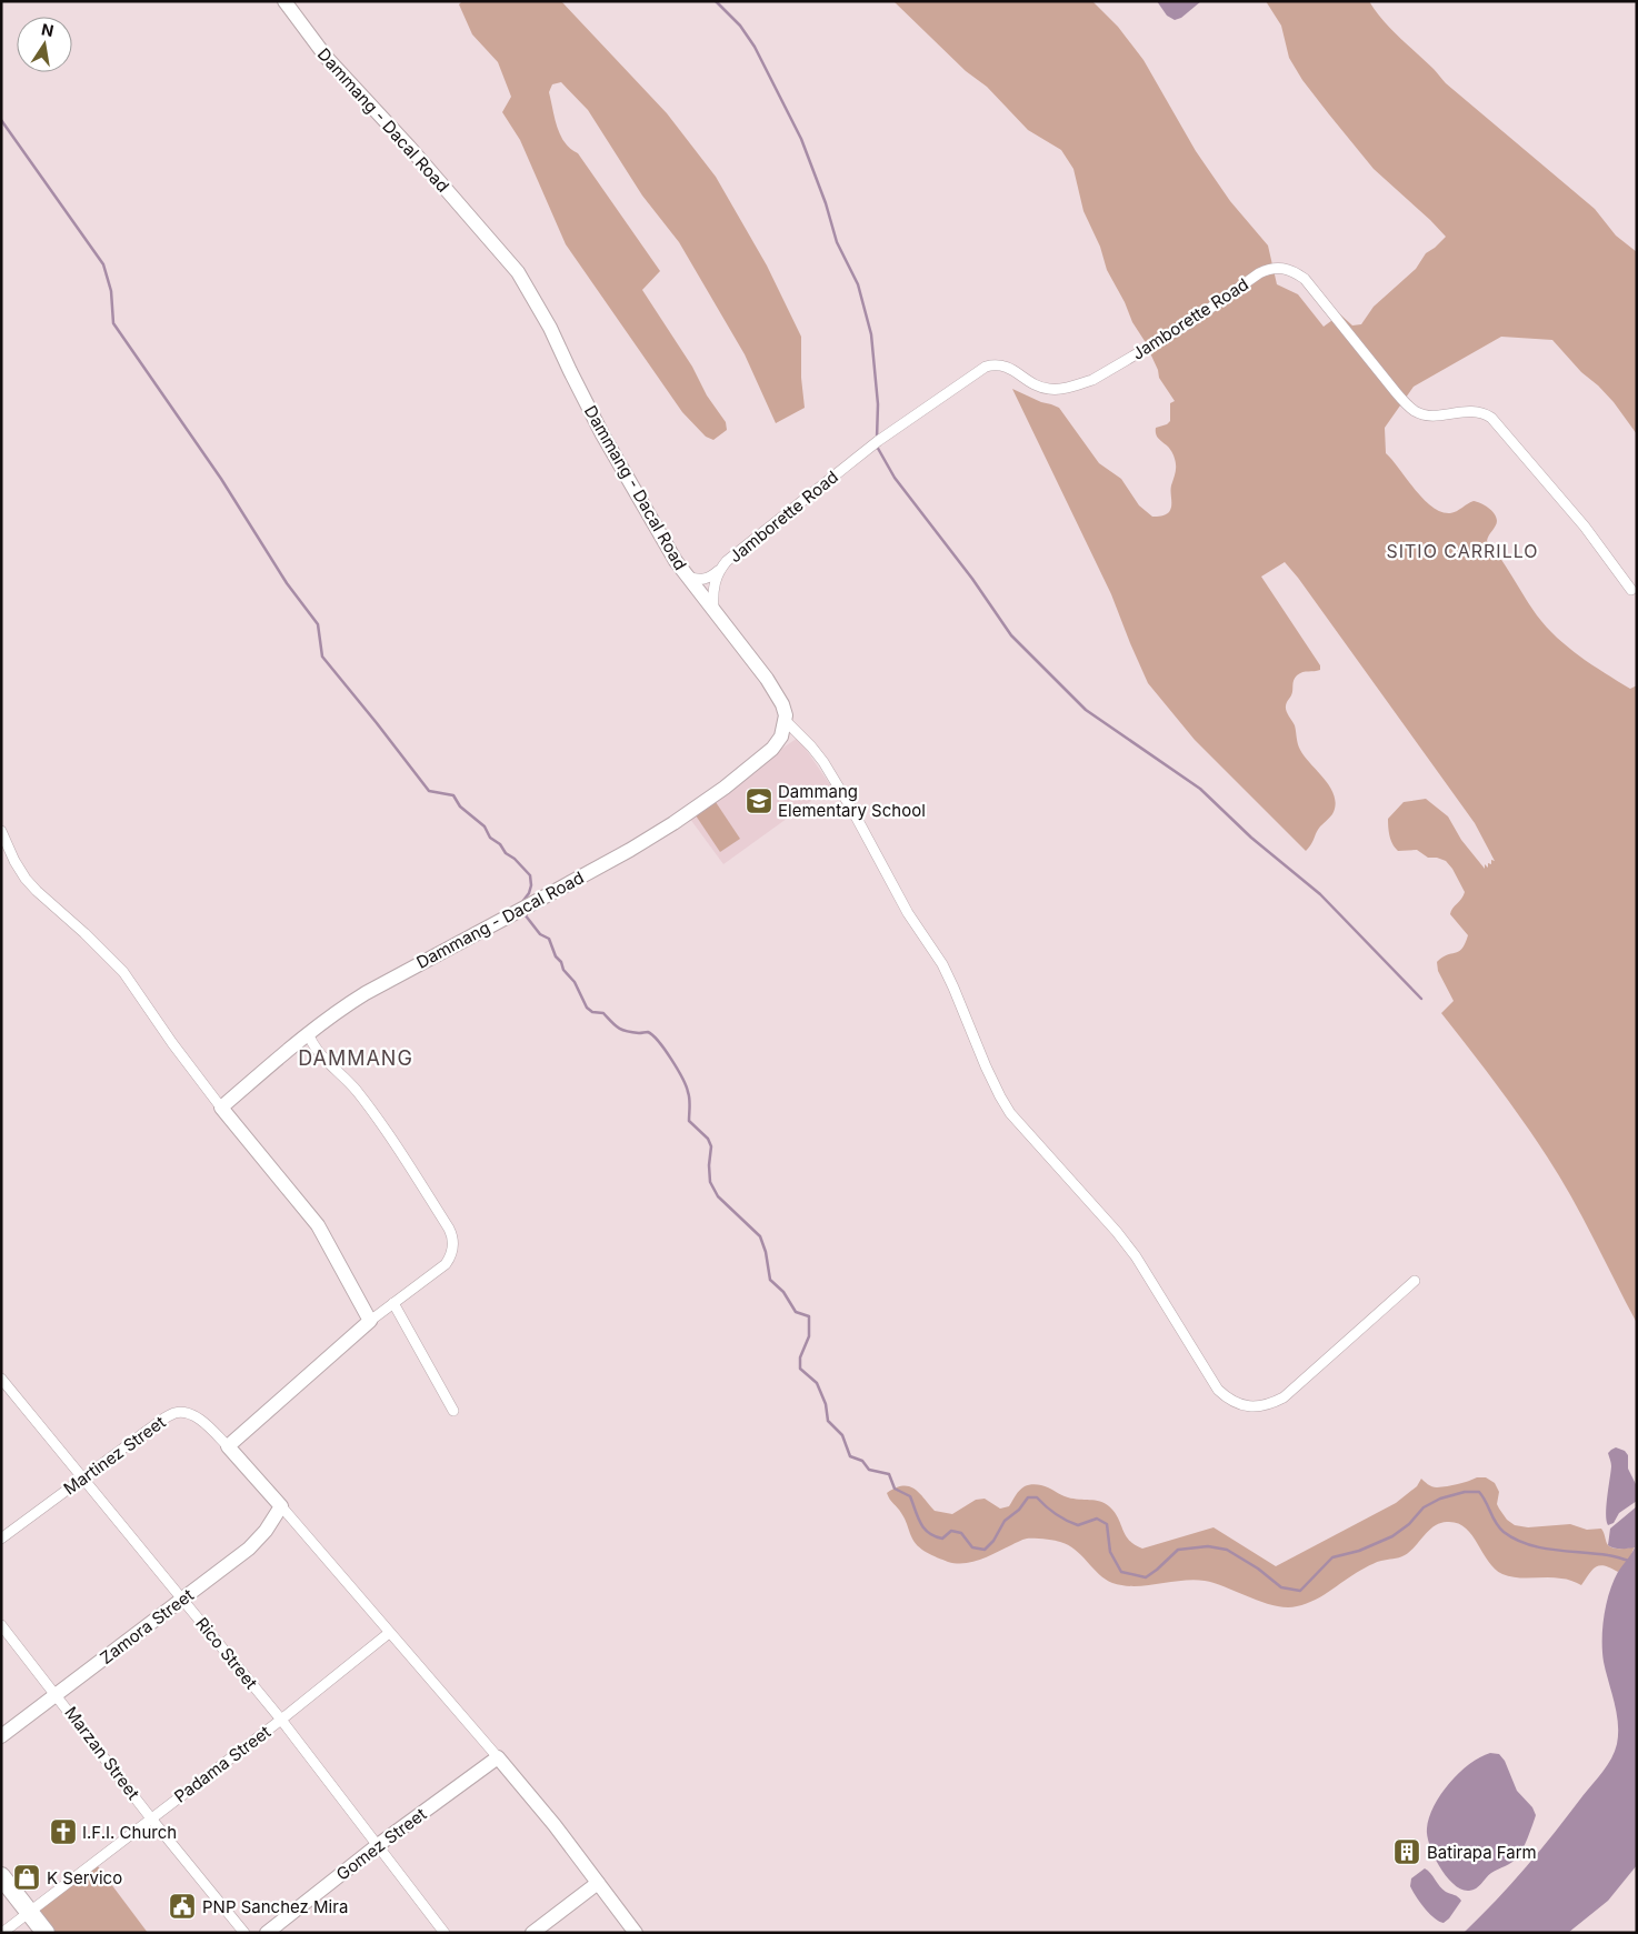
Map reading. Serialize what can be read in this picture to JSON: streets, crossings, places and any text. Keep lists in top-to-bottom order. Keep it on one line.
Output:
{"streets":{"street":["Dammang - Dacal Road","Jamborette Road","Martinez Street","Zamora Street","Rico Street","Marzan Street","Padama Street","Gomez Street"]},"crossings":[["Dammang - Dacal Road","Jamborette Road"],["Martinez Street","Rico Street"],["Zamora Street","Rico Street"],["Zamora Street","Marzan Street"],["Rico Street","Padama Street"],["Rico Street","Gomez Street"],["Marzan Street","Padama Street"]],"districts":["SITIO CARRILLO","DAMMANG"],"places":{"school or university":["Dammang Elementary School"],"church":["I.F.I. Church"],"building":["Batirapa Farm"],"shop":["K Servico"],"public building":["PNP Sanchez Mira"]},"north":"top"}
